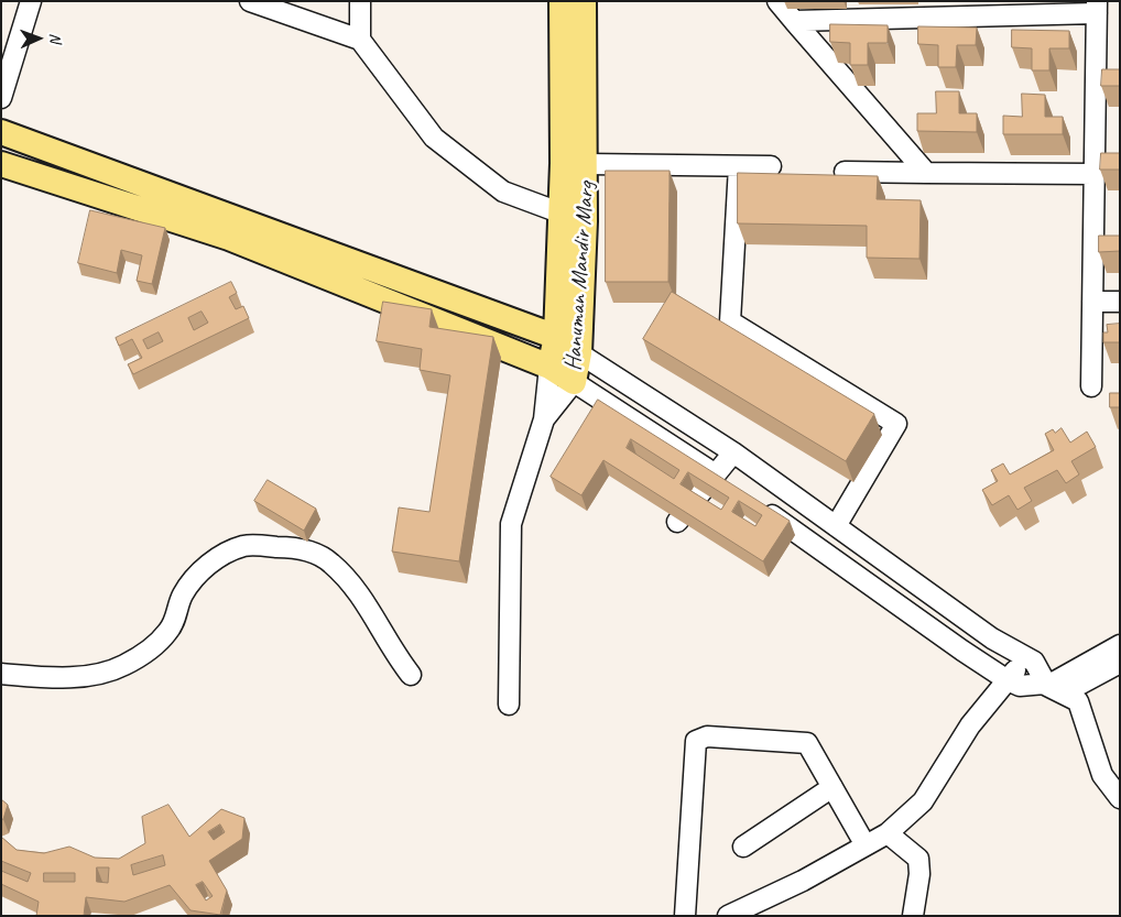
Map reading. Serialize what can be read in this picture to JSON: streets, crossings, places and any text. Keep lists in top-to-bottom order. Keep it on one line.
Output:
{"streets":{"main road":["Hanuman Mandir Marg"]},"north":"right"}
